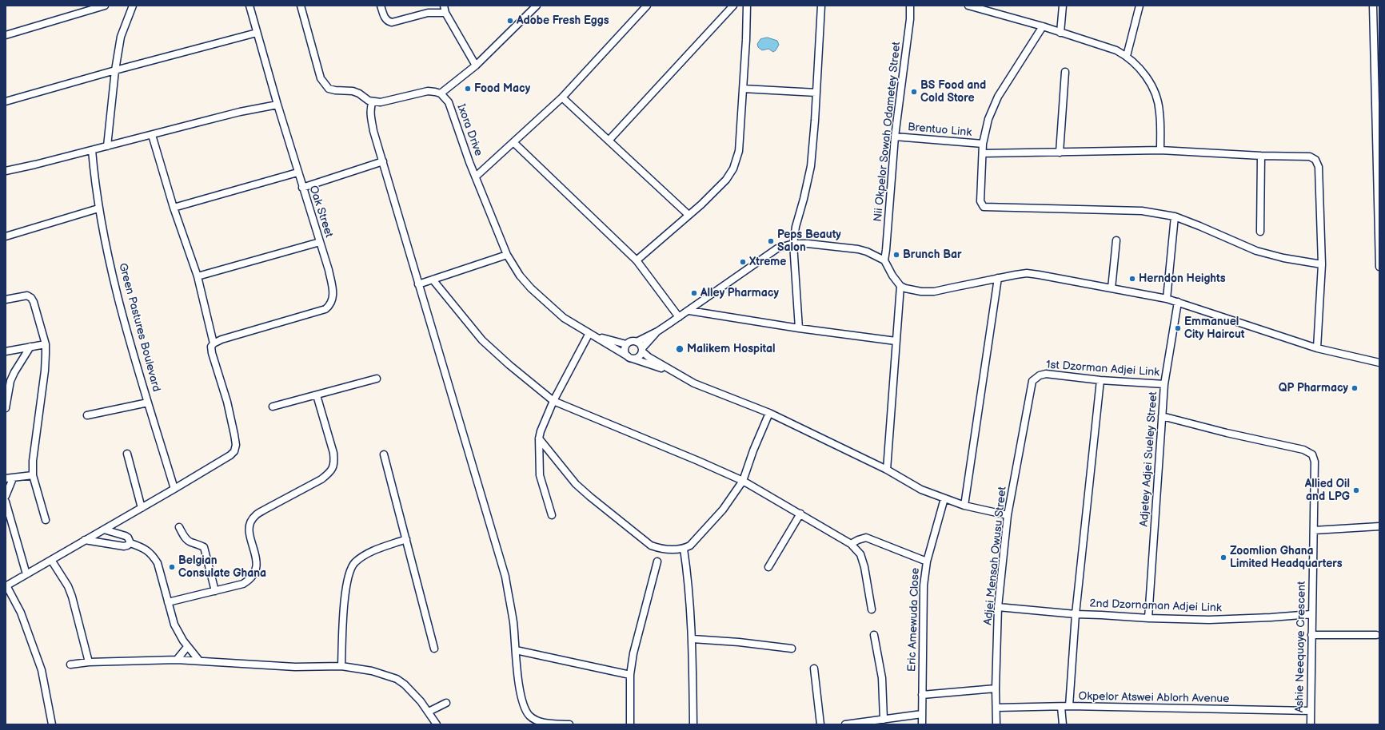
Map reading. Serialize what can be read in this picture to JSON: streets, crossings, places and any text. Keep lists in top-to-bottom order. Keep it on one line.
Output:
{"streets":{"street":["Ixora Drive","Brentuo Link","Nii Okpelor Sowah Odametey Street","Oak Street","Green Pastures Boulevard","1st Dzorman Adjei Link","Adjetey Adjei Sueley Street","Adjei Mensah Owusu Street","2nd Dzornaman Adjei Link","Eric Amewuda Close","Ashie Neequaye Crescent","Okpelor Atswei Ablorh Avenue"]},"crossings":[["Brentuo Link","Nii Okpelor Sowah Odametey Street"],["1st Dzorman Adjei Link","Adjetey Adjei Sueley Street"],["1st Dzorman Adjei Link","Adjei Mensah Owusu Street"],["Adjetey Adjei Sueley Street","2nd Dzornaman Adjei Link"],["Adjetey Adjei Sueley Street","Ashie Neequaye Crescent"],["Adjei Mensah Owusu Street","2nd Dzornaman Adjei Link"],["Adjei Mensah Owusu Street","Okpelor Atswei Ablorh Avenue"],["2nd Dzornaman Adjei Link","Ashie Neequaye Crescent"],["Ashie Neequaye Crescent","Okpelor Atswei Ablorh Avenue"]],"places":["Adobe Fresh Eggs","Food Macy","BS Food and Cold Store","Peps Beauty Salon","Brunch Bar","Xtreme","Herndon Heights","Alley Pharmacy","Emmanuel City Haircut","Malikem Hospital","QP Pharmacy","Allied Oil and LPG","Zoomlion Ghana Limited Headquarters","Belgian Consulate Ghana"]}
